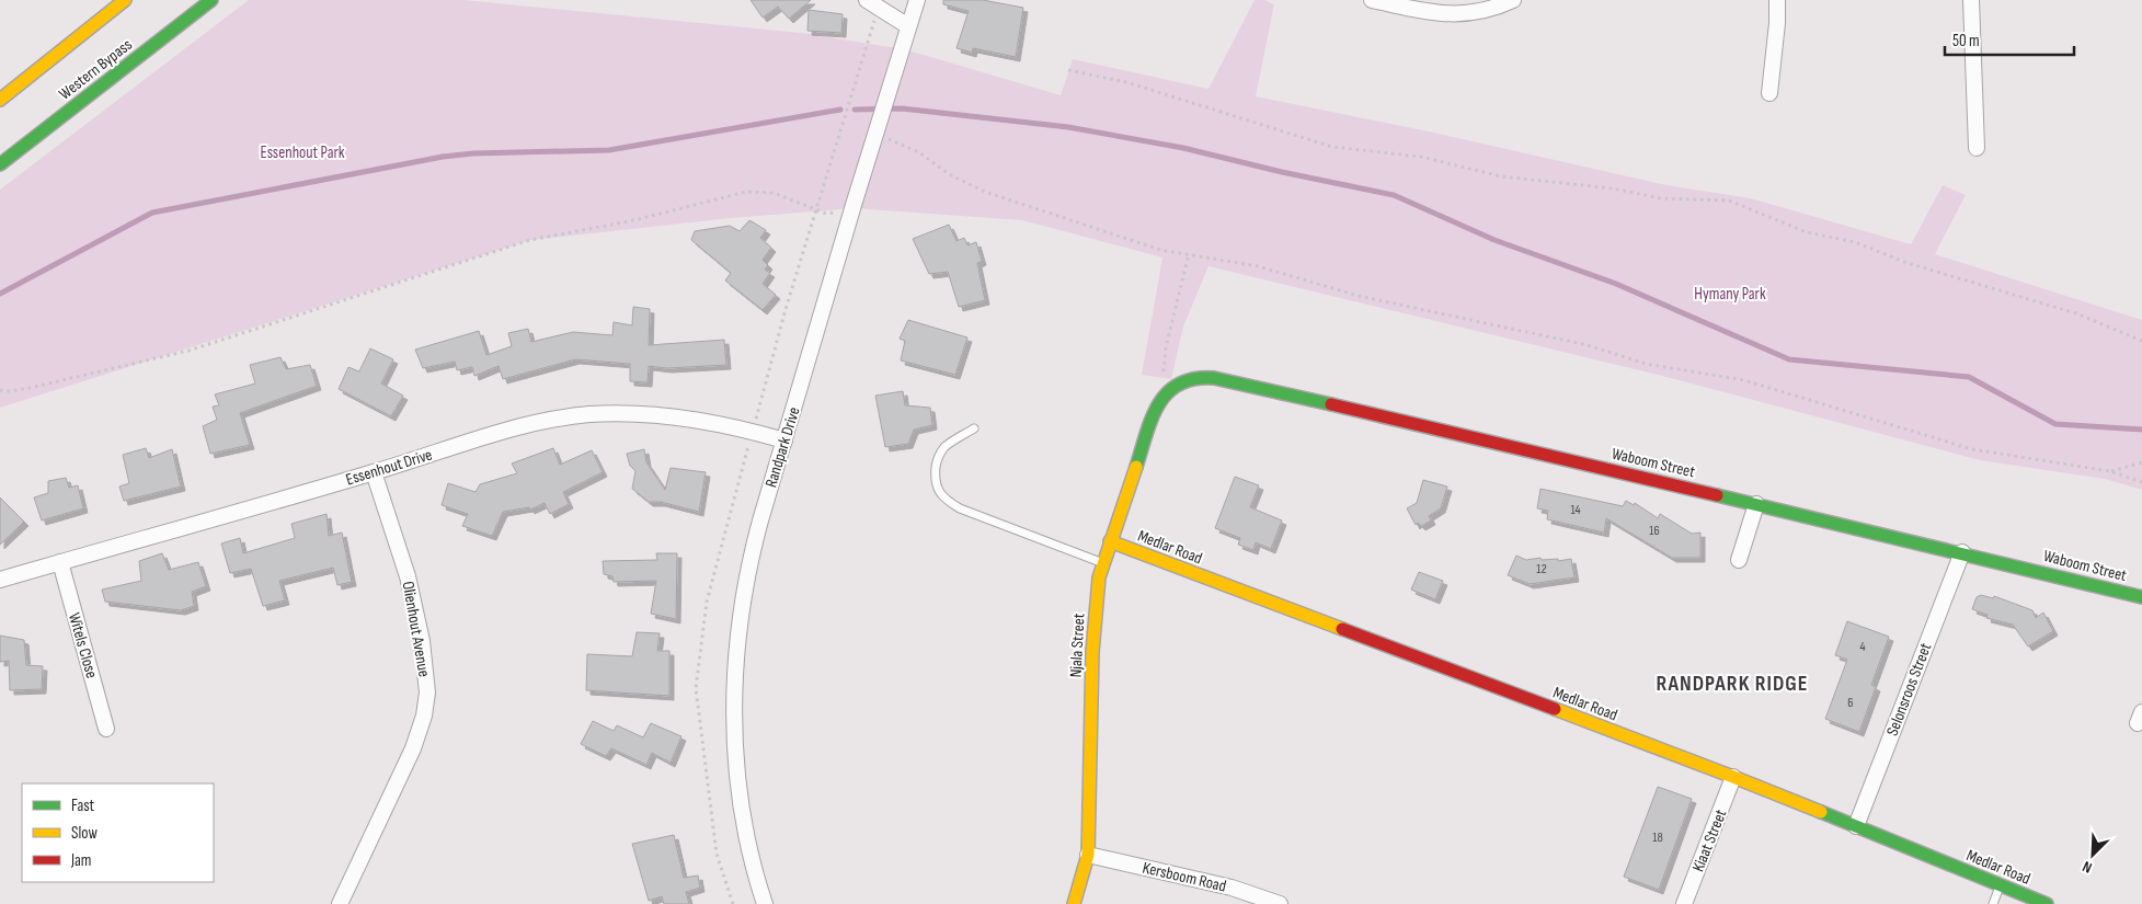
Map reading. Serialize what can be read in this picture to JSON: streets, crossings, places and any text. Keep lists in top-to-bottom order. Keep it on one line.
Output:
{"streets":{"main road":["Western Bypass","Waboom Street","Medlar Road","Njala Street"],"street":["Randpark Drive","Essenhout Drive","Olienhout Avenue","Witels Close","Selonsroos Street","Kiaat Street","Kersboom Road"]},"crossings":[["Randpark Drive","Essenhout Drive"],["Waboom Street","Njala Street"],["Waboom Street","Selonsroos Street"],["Essenhout Drive","Olienhout Avenue"],["Essenhout Drive","Witels Close"],["Medlar Road","Njala Street"],["Medlar Road","Selonsroos Street"],["Medlar Road","Kiaat Street"],["Njala Street","Kersboom Road"]],"districts":["RANDPARK RIDGE"],"parks":["Essenhout Park","Hymany Park"],"house_numbers":["14","16","12","4","6","18"],"legend":["Fast","Slow","Jam"],"scale_bar":"50 m","north":"bottom left"}
